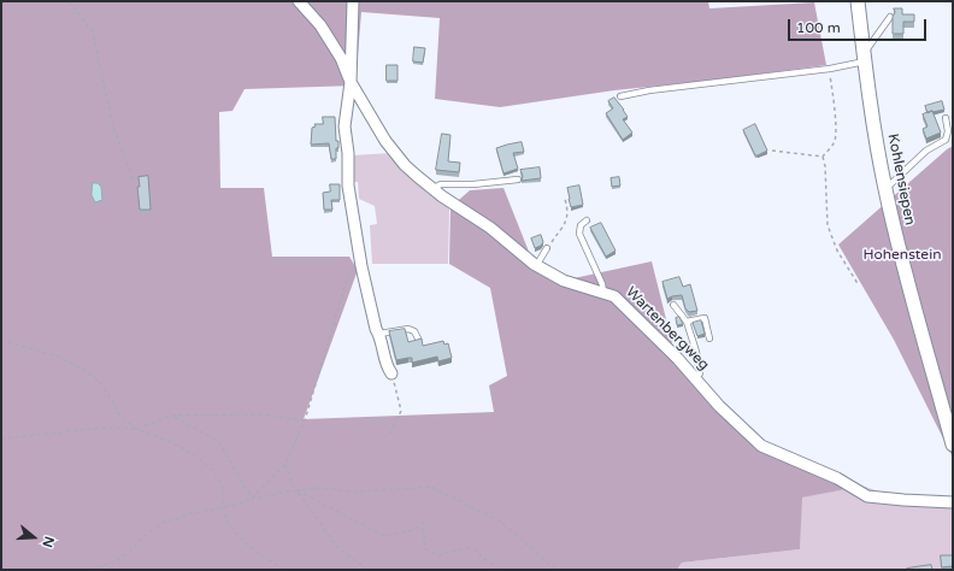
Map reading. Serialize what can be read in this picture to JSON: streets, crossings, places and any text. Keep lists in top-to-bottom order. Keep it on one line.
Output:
{"streets":{"street":["Kohlensiepen","Wartenbergweg"]},"parks":["Hohenstein"],"scale_bar":"100 m","north":"right"}
